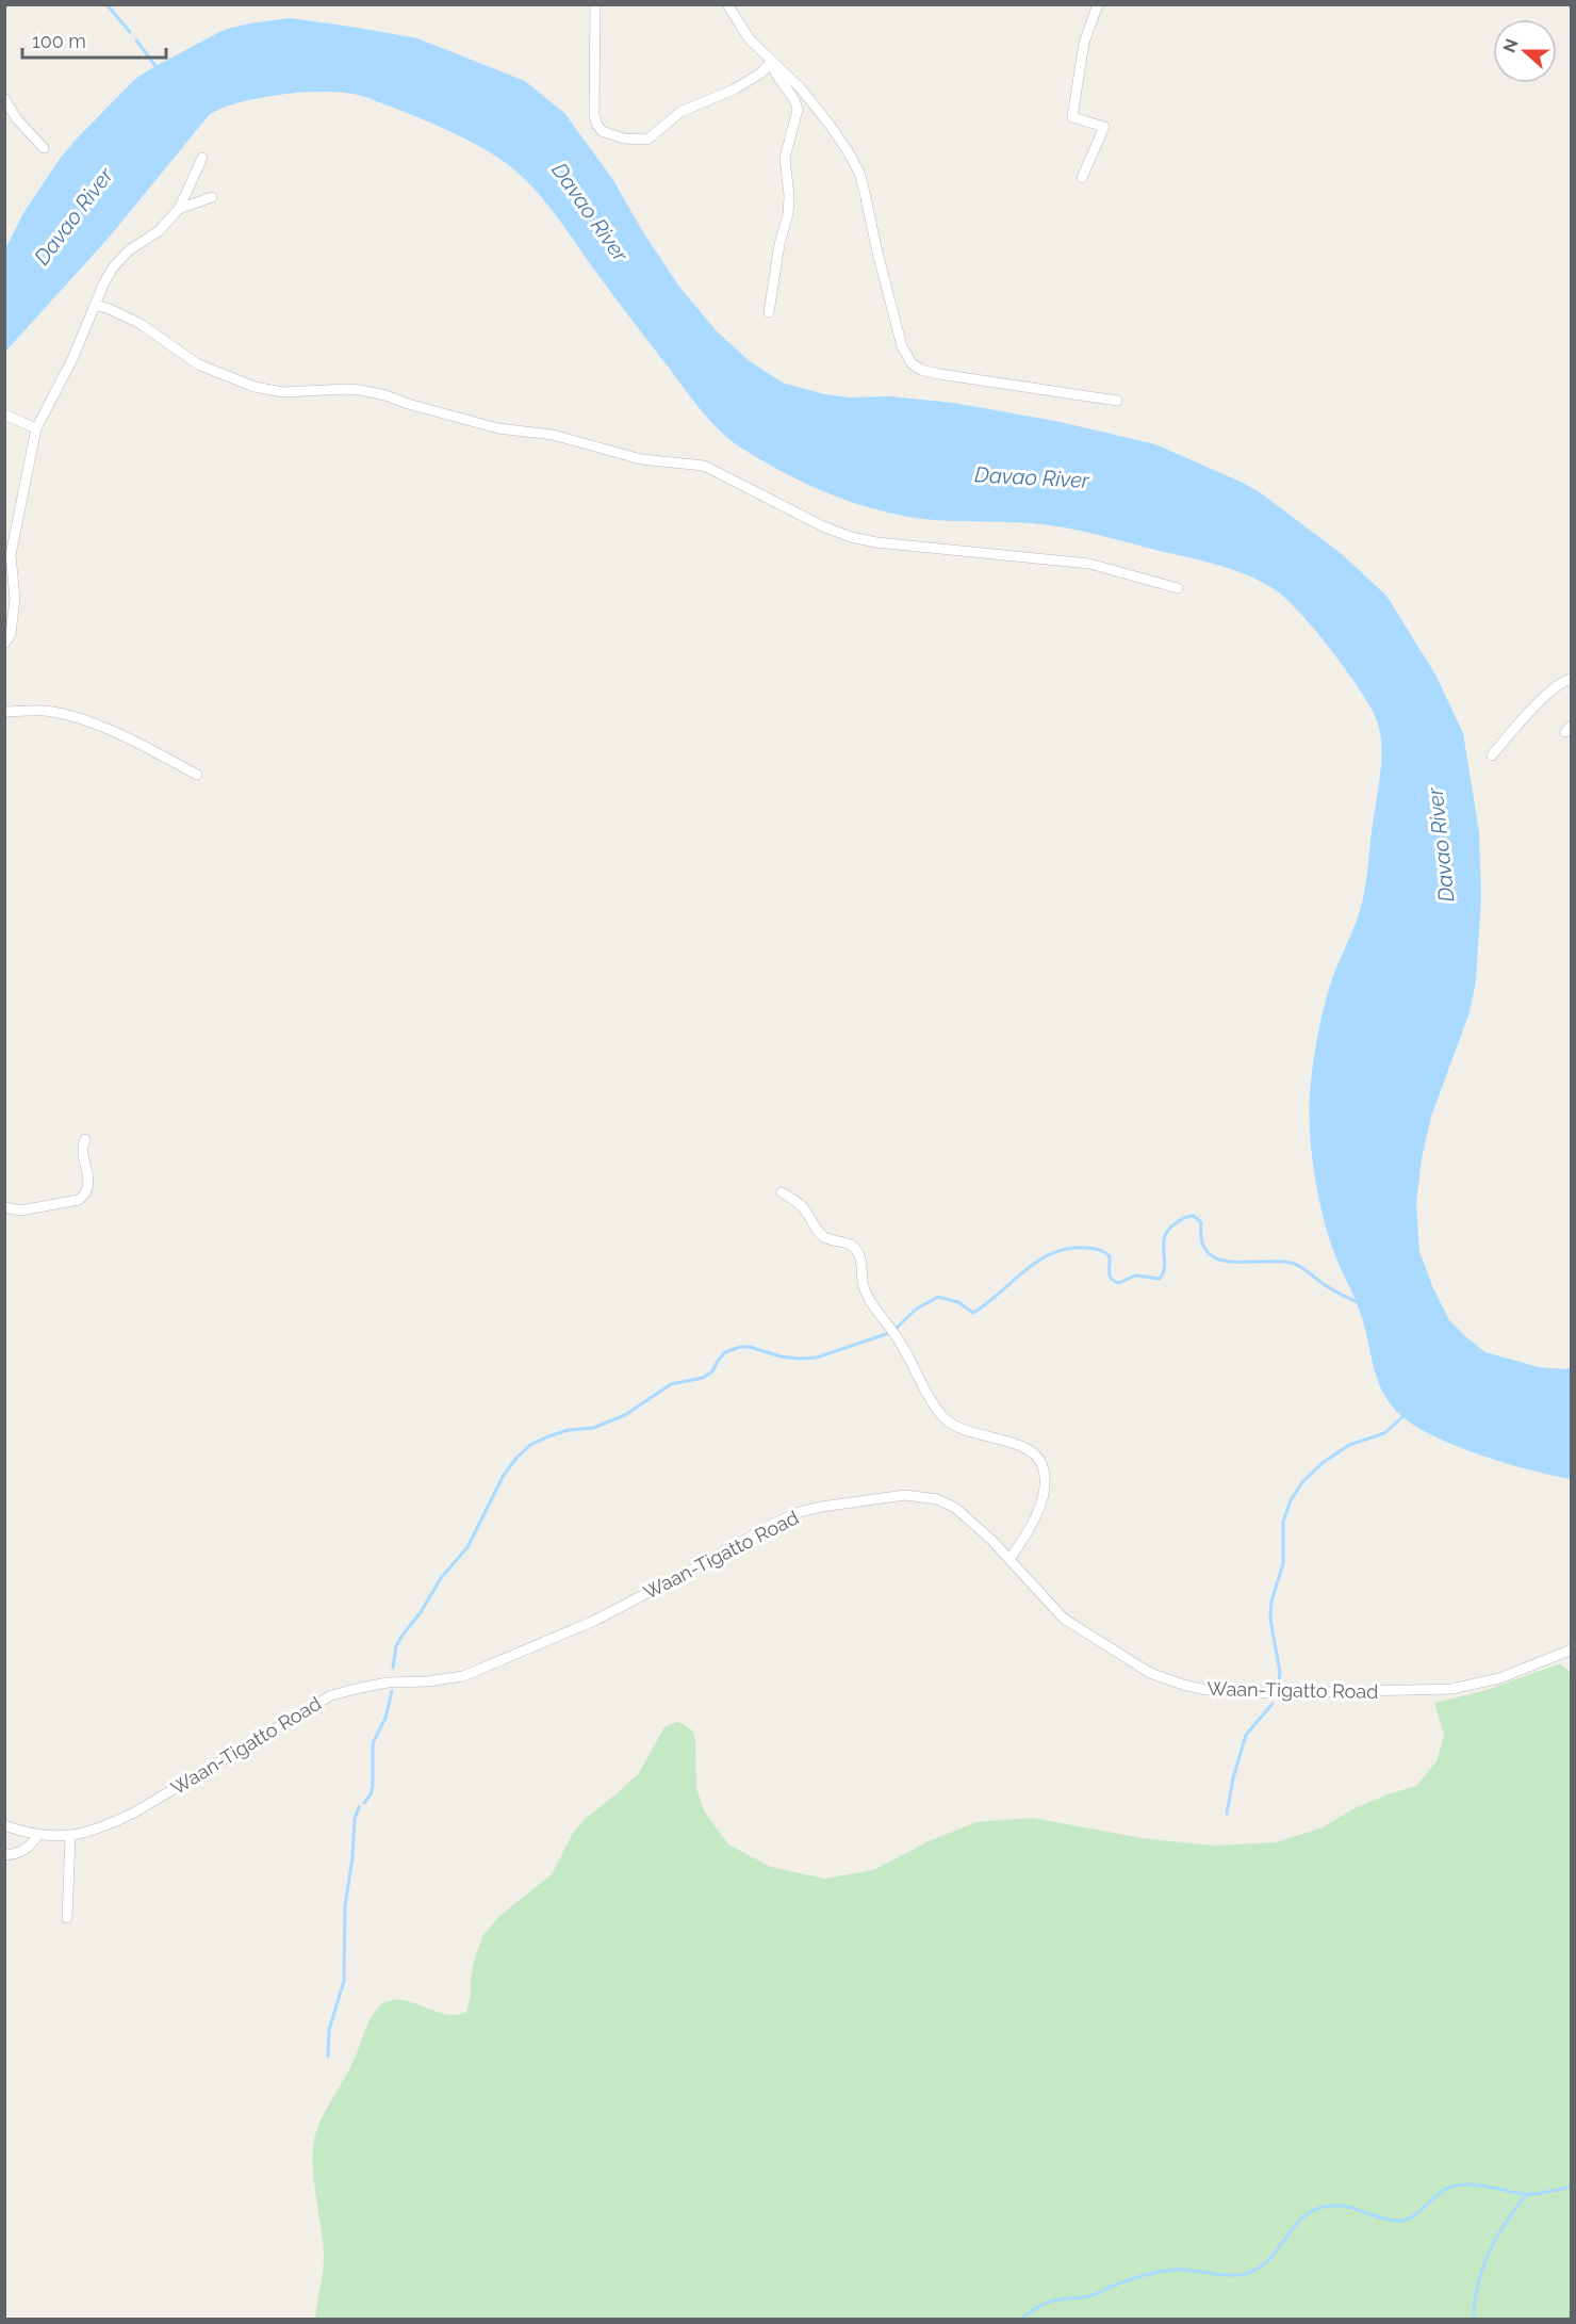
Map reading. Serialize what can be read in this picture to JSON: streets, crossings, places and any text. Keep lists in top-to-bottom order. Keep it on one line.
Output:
{"streets":{"street":["Waan-Tigatto Road"]},"water":["Davao River"],"scale_bar":"100 m","north":"left"}
